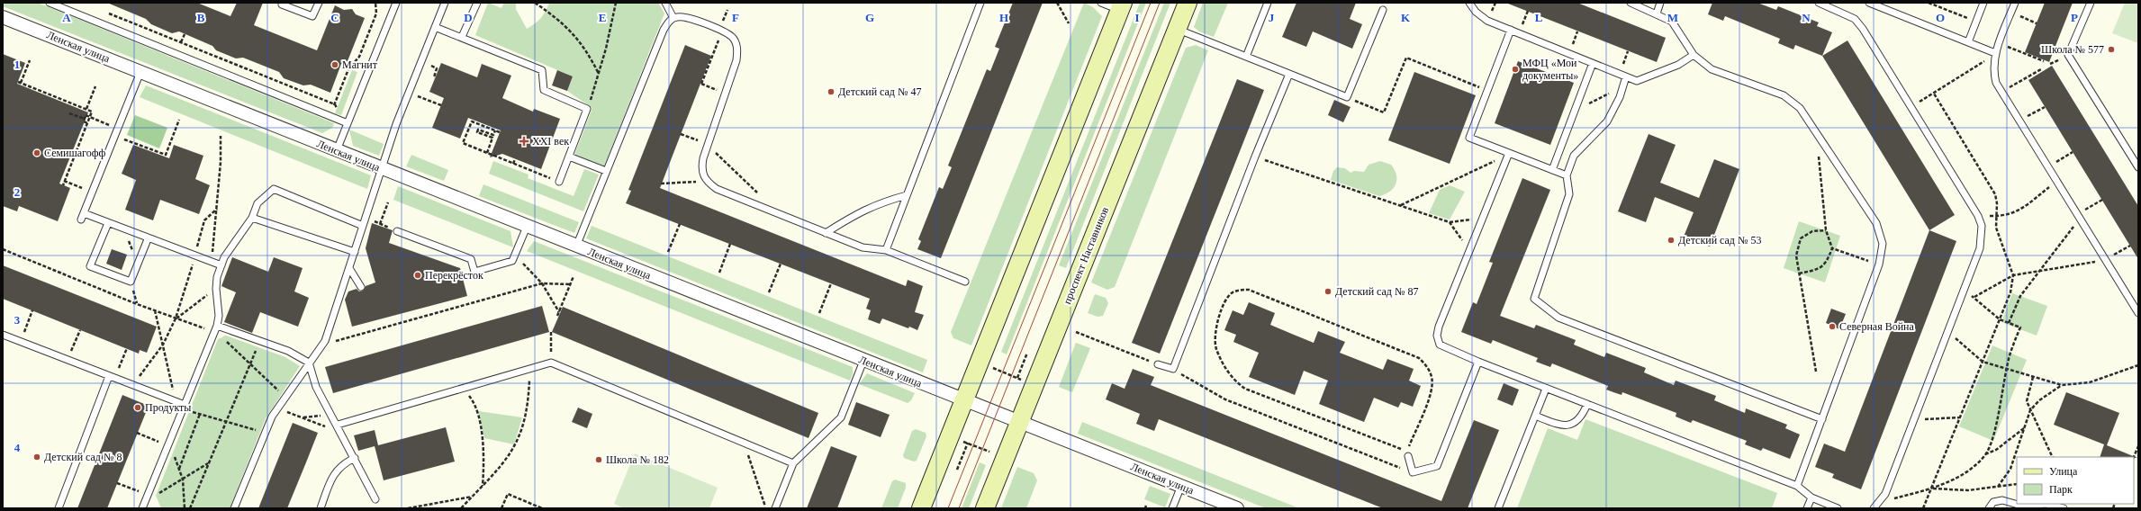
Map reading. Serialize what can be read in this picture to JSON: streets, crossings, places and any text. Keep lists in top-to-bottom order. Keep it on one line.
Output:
{"streets":{"main road":["проспект Наставников"],"street":["Ленская улица"]},"crossings":[["Ленская улица","проспект Наставников"]],"places":{"other":["Школа № 577","Магнит","МФЦ «Мои документы»","Детский сад № 47","Семишагофф","Детский сад № 53","Перекрёсток","Детский сад № 87","Северная Война","Продукты","Детский сад № 8","Школа № 182"],"health":["XXI век"]},"legend":["Улица","Парк"],"grid":{"columns":["A","B","C","D","E","F","G","H","I","J","K","L","M","N","O","P"],"rows":["1","2","3","4"]}}
